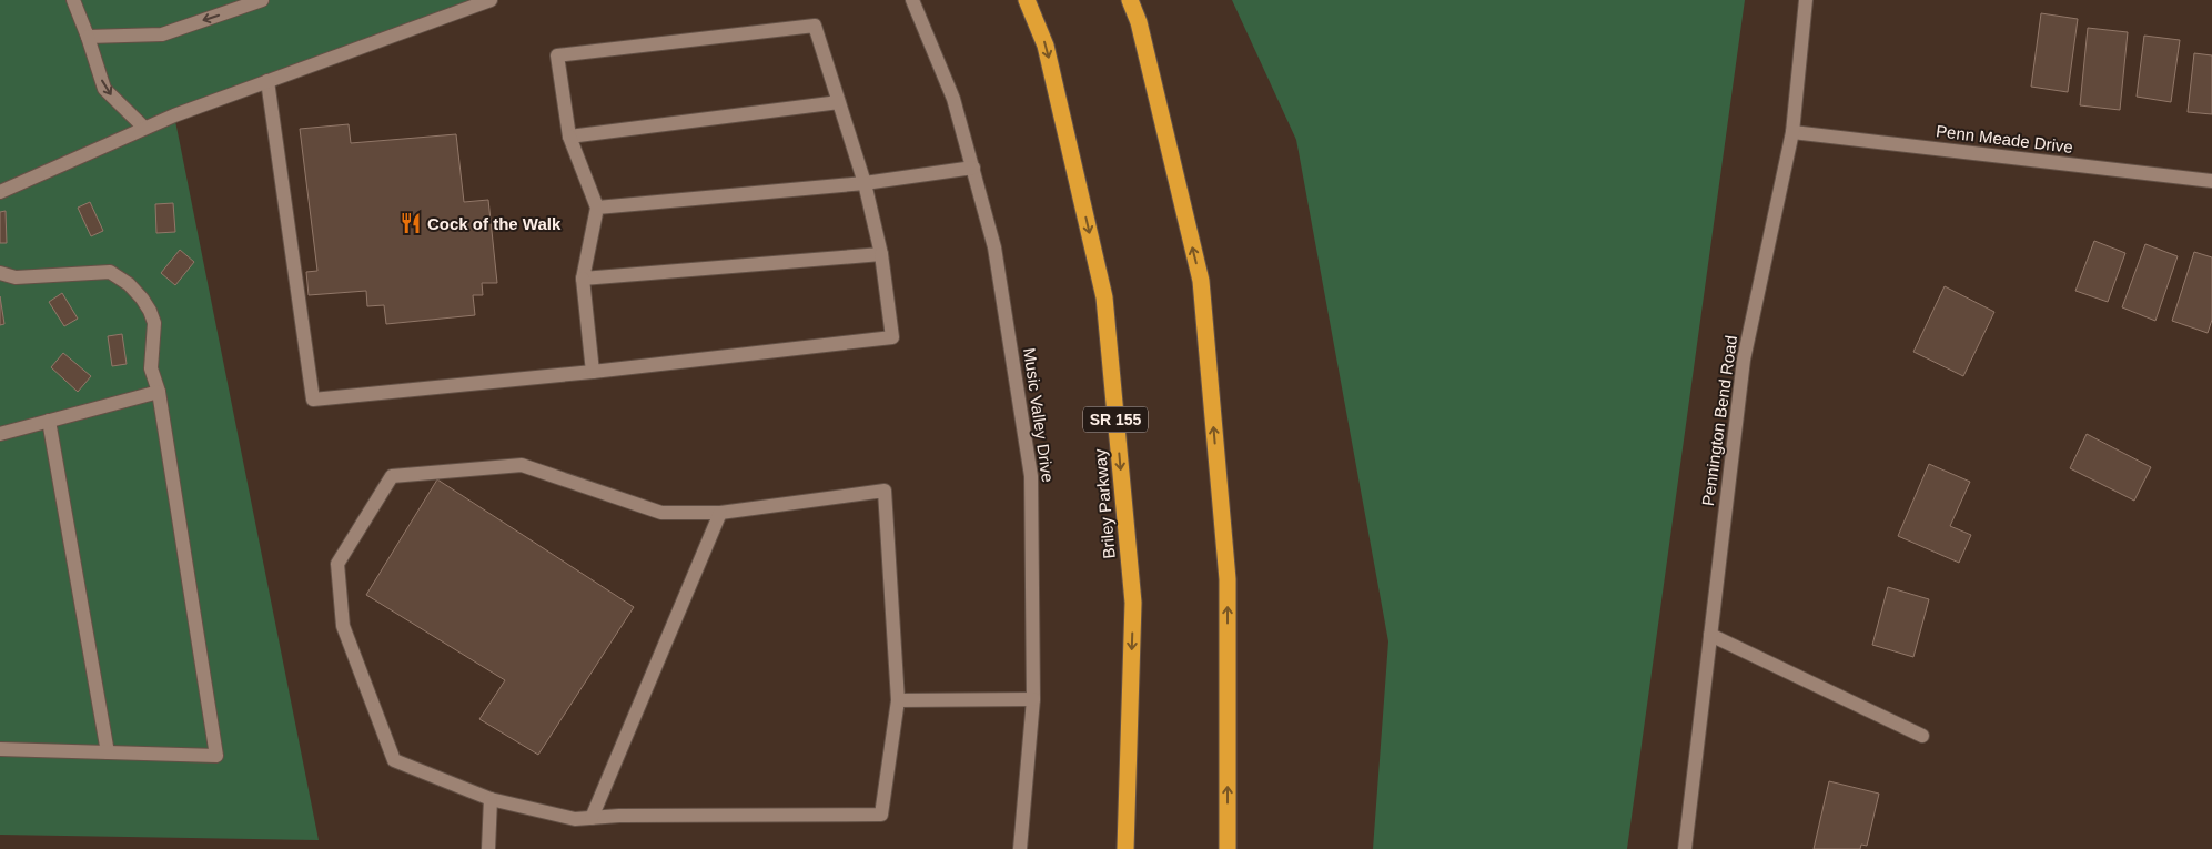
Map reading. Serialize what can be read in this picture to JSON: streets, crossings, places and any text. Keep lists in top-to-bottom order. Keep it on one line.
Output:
{"streets":{"highway":["SR 155","Briley Parkway"],"street":["Penn Meade Drive","Music Valley Drive","Pennington Bend Road"]},"crossings":[["Penn Meade Drive","Pennington Bend Road"]],"places":{"restaurant":["Cock of the Walk"]}}
